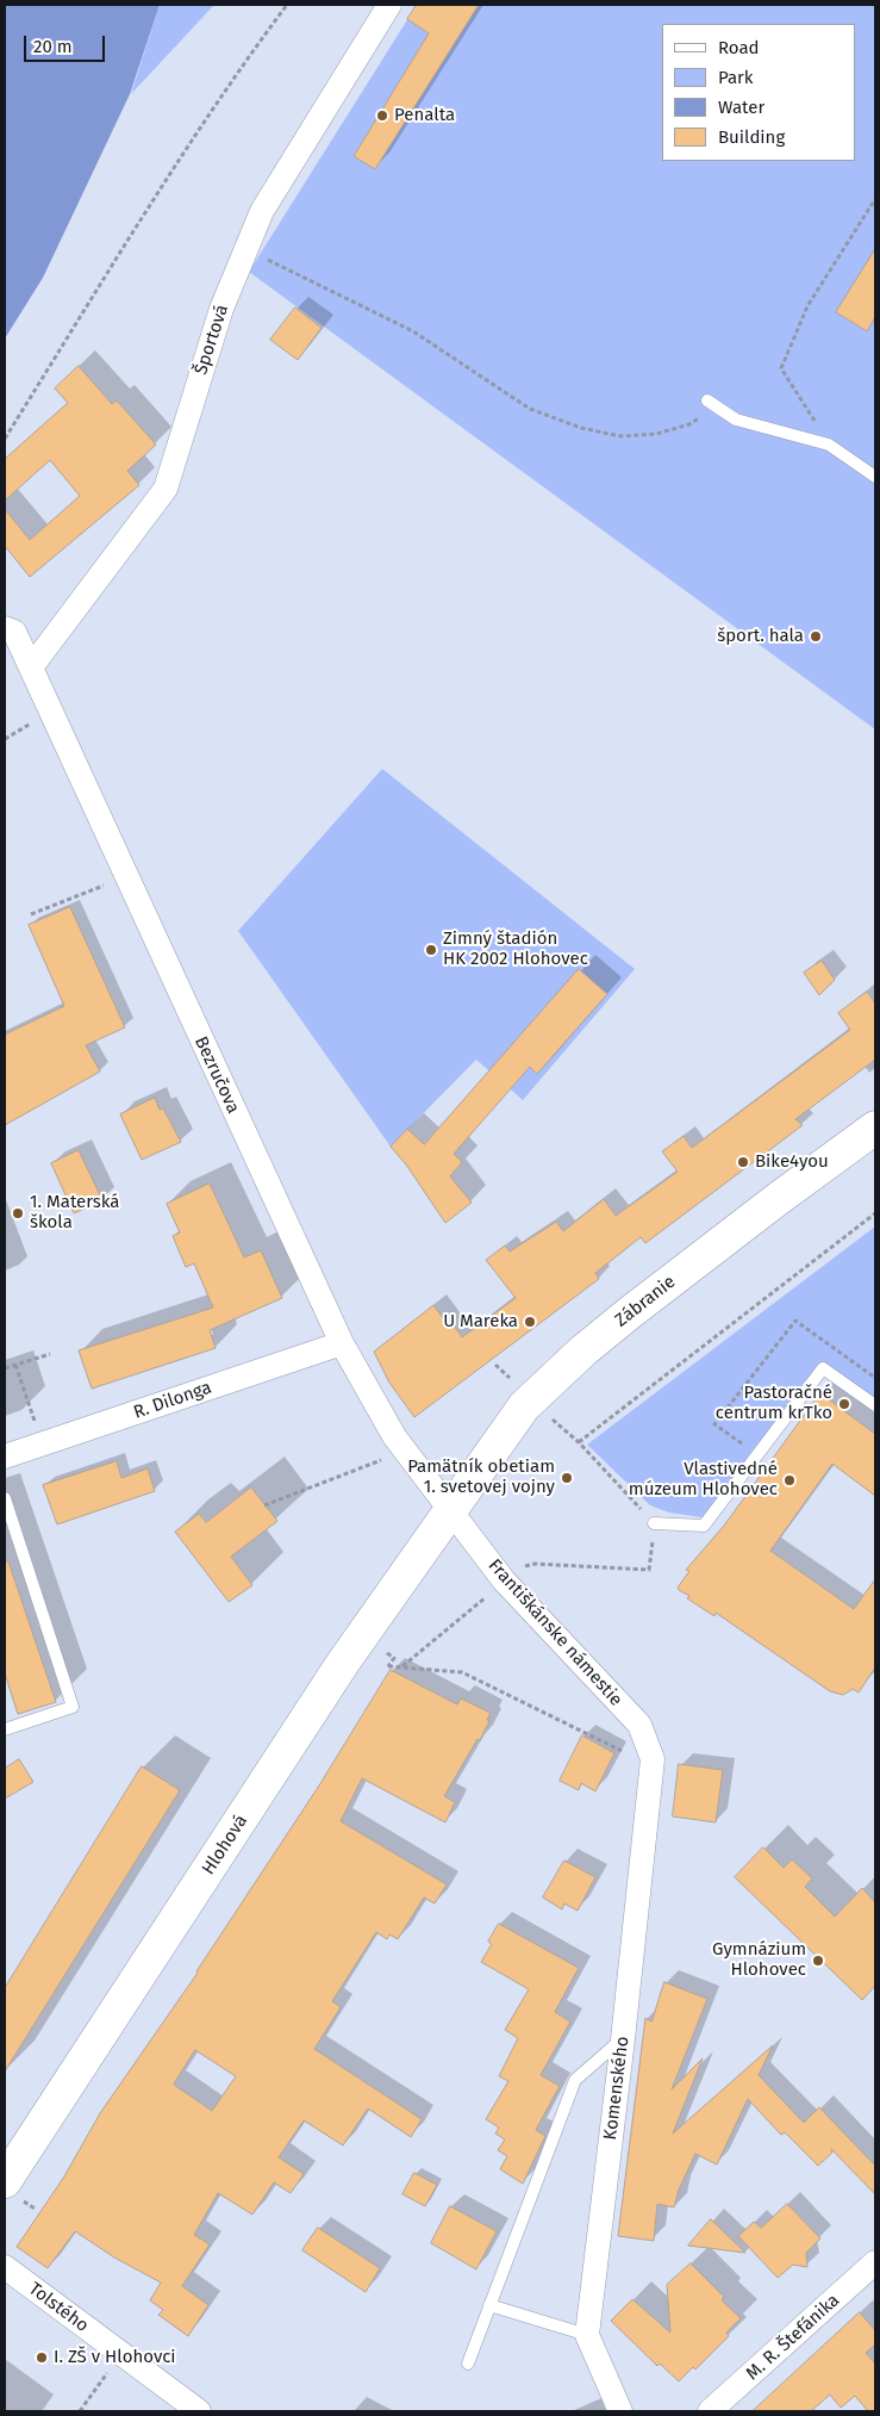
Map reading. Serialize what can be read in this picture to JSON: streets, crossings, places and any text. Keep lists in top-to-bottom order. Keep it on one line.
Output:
{"streets":{"main road":["Zábranie","Hlohová"],"street":["Športová","Bezručova","R. Dilonga","Františkánske námestie","Komenského","Tolstého","M. R. Štefánika"]},"crossings":[["Športová","Bezručova"],["Bezručova","Zábranie"],["Bezručova","R. Dilonga"],["Bezručova","Františkánske námestie"],["Bezručova","Hlohová"],["Zábranie","Františkánske námestie"],["Zábranie","Hlohová"],["Františkánske námestie","Hlohová"],["Františkánske námestie","Komenského"]],"places":["Penalta","šport. hala","Zimný štadión HK 2002 Hlohovec","Bike4you","1. Materská škola","U Mareka","Pastoračné centrum krTko","Pamätník obetiam 1. svetovej vojny","Vlastivedné múzeum Hlohovec","Gymnázium Hlohovec","I. ZŠ v Hlohovci"],"legend":["Road","Park","Water","Building"],"scale_bar":"20 m"}
